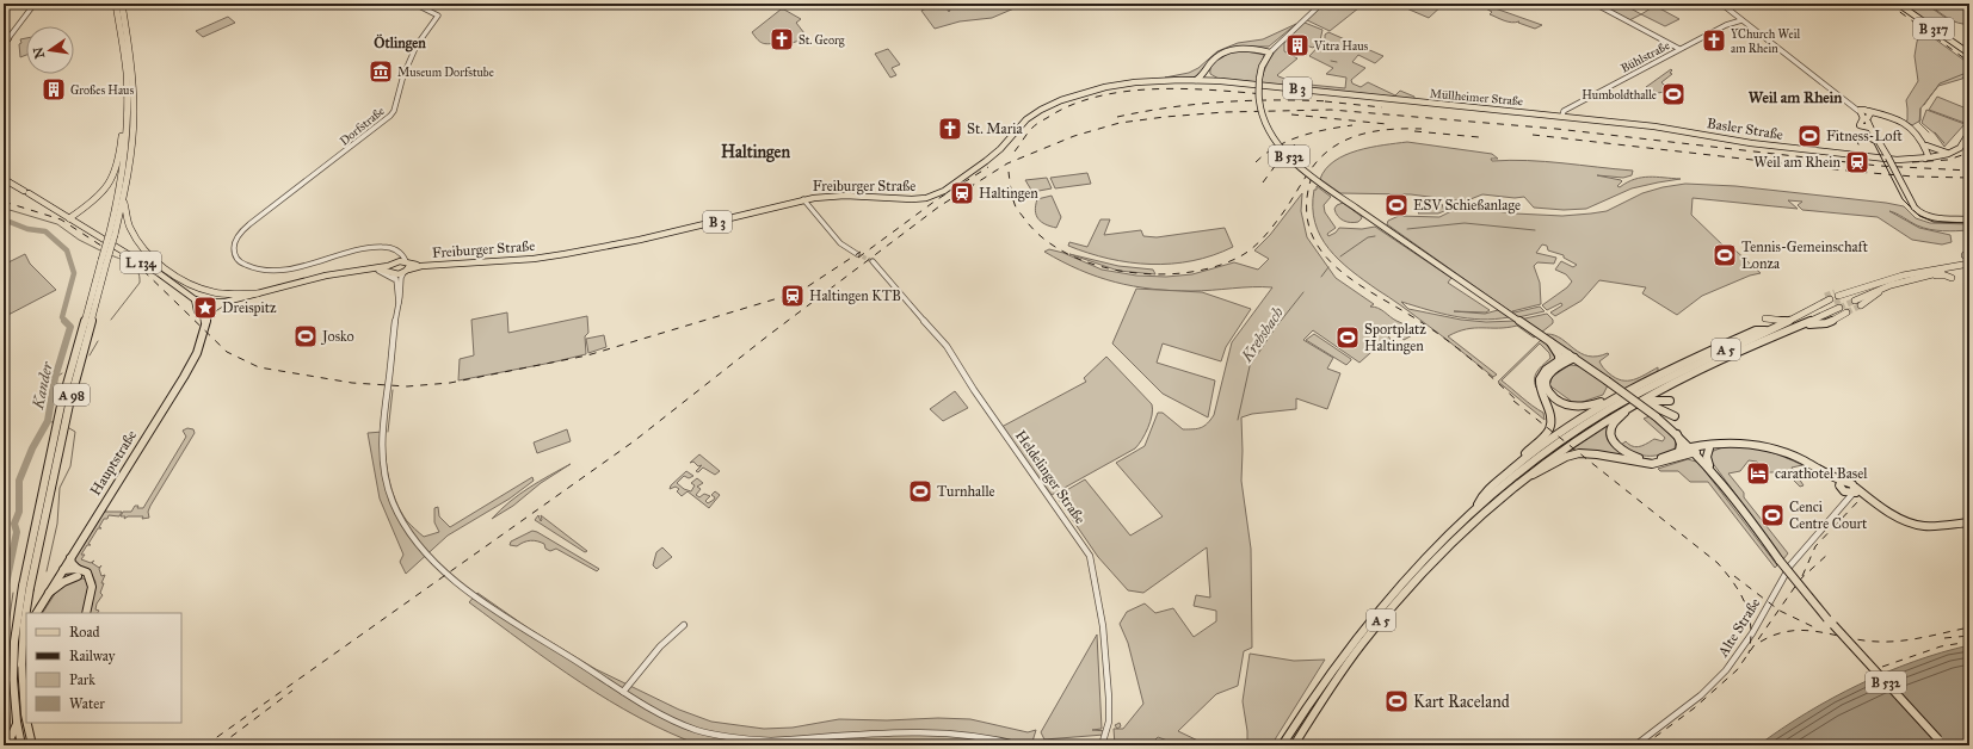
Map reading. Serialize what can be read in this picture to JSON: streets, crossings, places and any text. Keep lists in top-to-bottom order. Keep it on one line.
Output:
{"streets":{"highway":["A 5","A 98"],"main road":["B 317","B 3","Müllheimer Straße","Basler Straße","B 532","Freiburger Straße","L 134","Hauptstraße"],"street":["Bühlstraße","Dorfstraße","Heldelinger Straße","Alte Straße"]},"crossings":[["Bühlstraße","Müllheimer Straße"],["Bühlstraße","Basler Straße"],["B 3","Basler Straße"],["Müllheimer Straße","Basler Straße"],["Müllheimer Straße","Freiburger Straße"]],"districts":["Ötlingen","Weil am Rhein","Haltingen"],"water":["Krebsbach","Kander"],"places":{"church":["St. Georg","YChurch Weil am Rhein","St. Maria"],"building":["Vitra Haus","Großes Haus"],"museum":["Museum Dorfstube"],"sports":["Humboldthalle","Fitness-Loft","ESV Schießanlage","Tennis-Gemeinschaft Lonza","Josko","Sportplatz Haltingen","Turnhalle","Cenci Centre Court","Kart Raceland"],"station":["Weil am Rhein","Haltingen","Haltingen KTB"],"place":["Dreispitz"],"hotel":["carathotel Basel"]},"legend":["Road","Railway","Park","Water"],"north":"left"}
